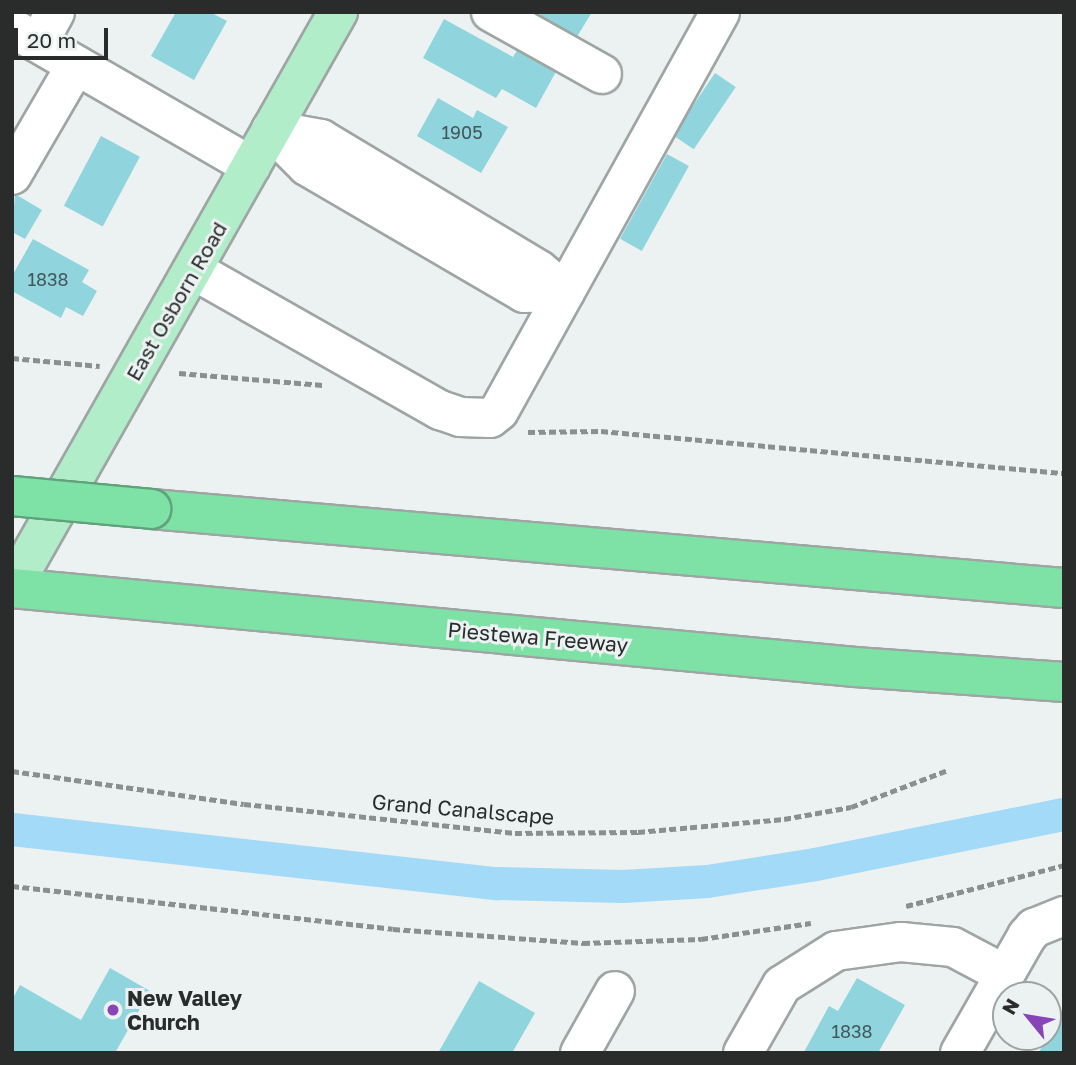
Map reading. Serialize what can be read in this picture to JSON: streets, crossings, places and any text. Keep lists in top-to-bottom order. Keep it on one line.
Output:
{"streets":{"highway":["Piestewa Freeway"],"main road":["East Osborn Road"],"path":["Grand Canalscape"]},"crossings":[["East Osborn Road","Piestewa Freeway"]],"places":["New Valley Church"],"house_numbers":["1905","1838","1838"],"scale_bar":"20 m","north":"top left"}
